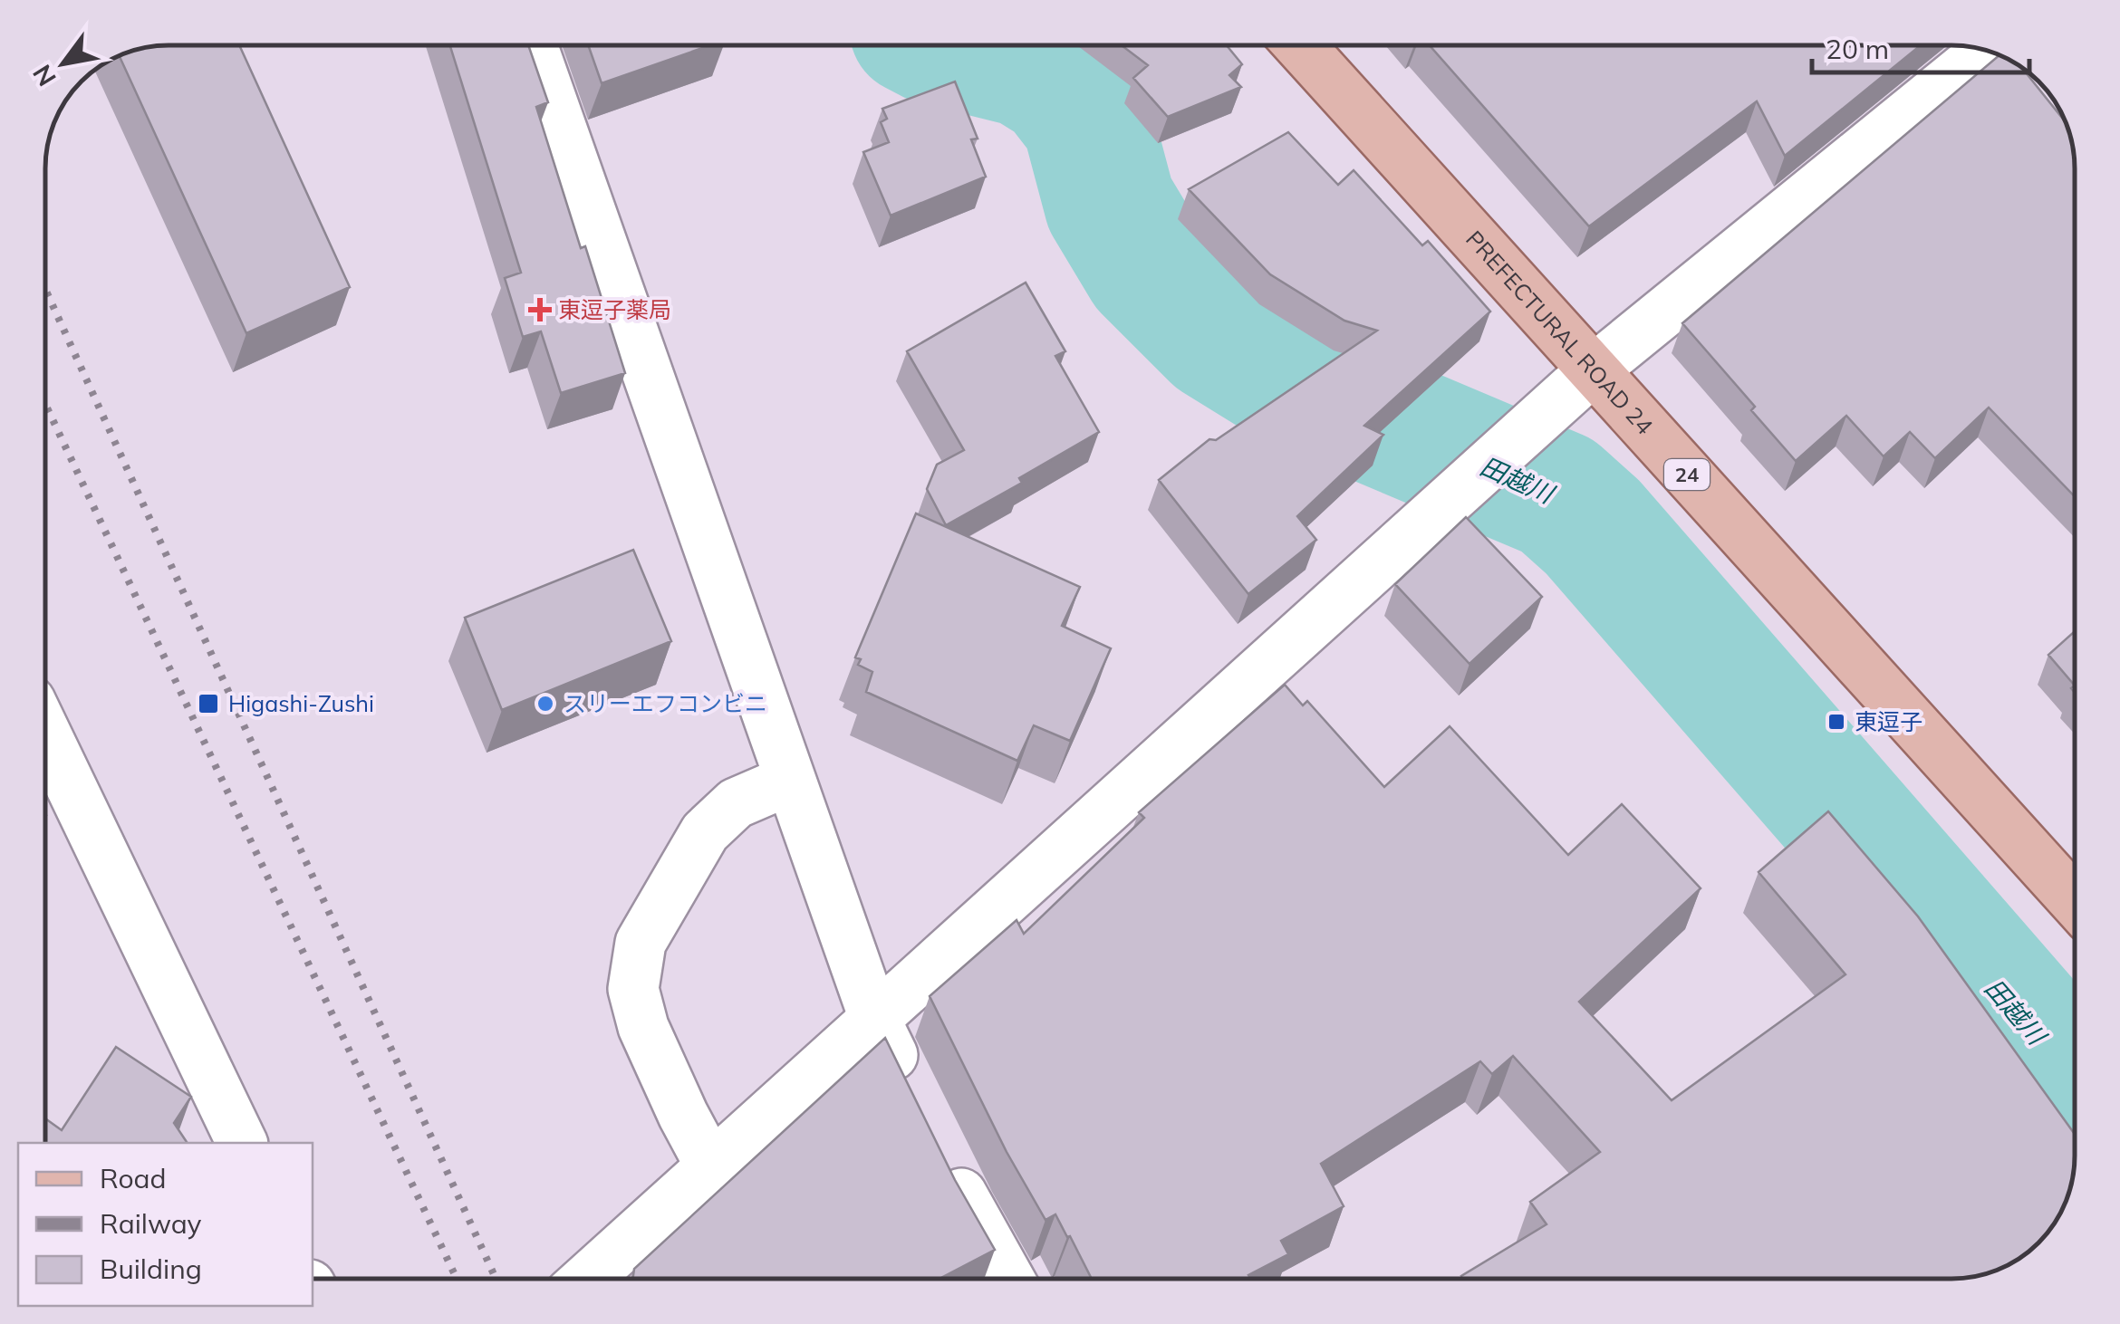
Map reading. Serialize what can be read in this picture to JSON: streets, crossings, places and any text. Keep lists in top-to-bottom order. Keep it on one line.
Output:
{"streets":{"main road":["PREFECTURAL ROAD 24","24"]},"water":["田越川"],"places":{"health":["東逗子薬局"],"transit":["Higashi-Zushi","東逗子"],"other":["スリーエフコンビニ"]},"legend":["Road","Railway","Building"],"scale_bar":"20 m","north":"bottom left"}
